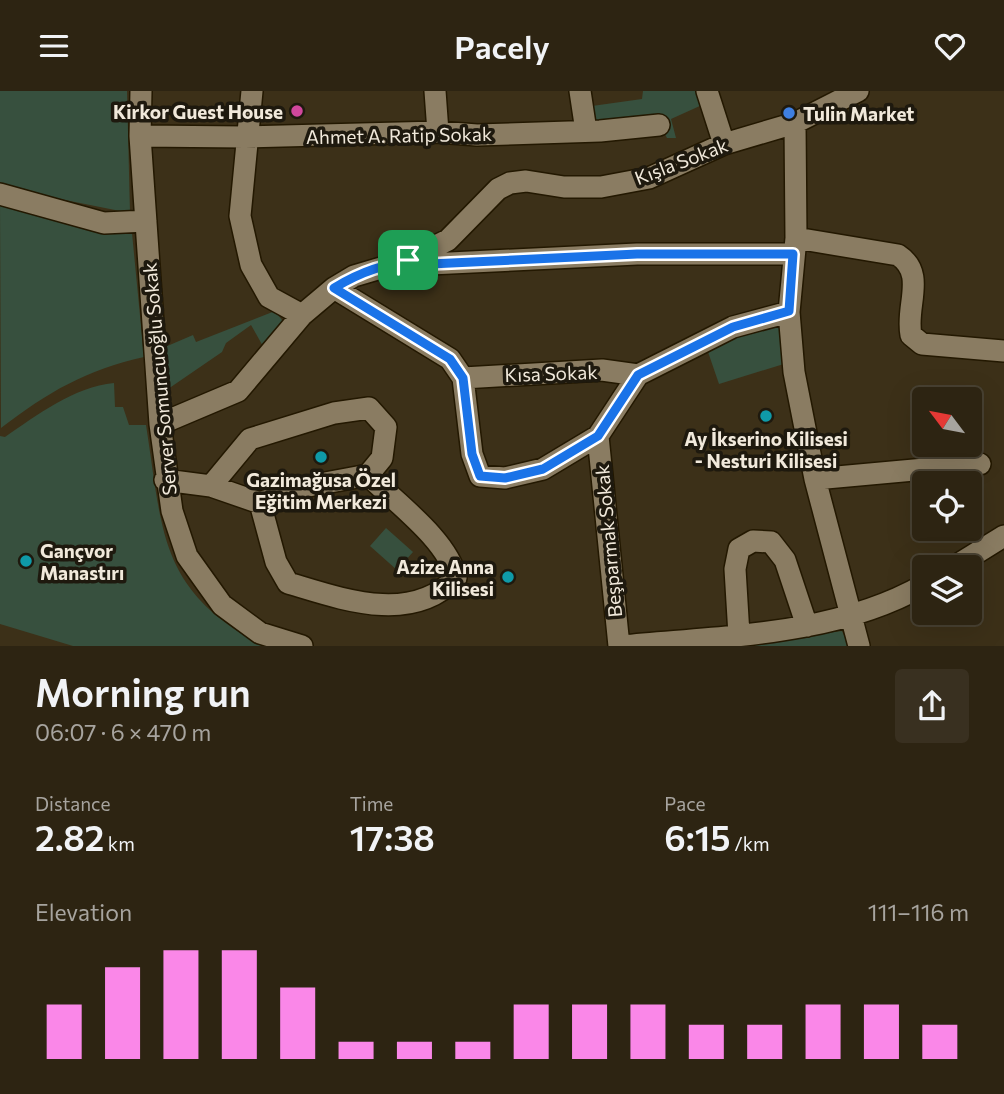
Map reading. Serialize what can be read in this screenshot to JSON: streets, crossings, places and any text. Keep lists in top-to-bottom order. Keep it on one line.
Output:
{"streets":{"street":["Ahmet A. Ratip Sokak","Kışla Sokak","Kısa Sokak","Server Somuncuoğlu Sokak","Beşparmak Sokak"]},"crossings":[["Ahmet A. Ratip Sokak","Server Somuncuoğlu Sokak"],["Kışla Sokak","Server Somuncuoğlu Sokak"]],"places":["Kirkor Guest House","Tulin Market","Ay İkserino Kilisesi - Nesturi Kilisesi","Gazimağusa Özel Eğitim Merkezi","Gançvor Manastırı","Azize Anna Kilisesi"],"north":"top left","page":{"header":"Pacely","heading":["Morning run","06:07 · 6 × 470 m"],"stats":[["Distance","2.82 km"],["Time","17:38"],["Pace","6:15 /km"]],"chart":["Elevation","111–116 m"]}}
